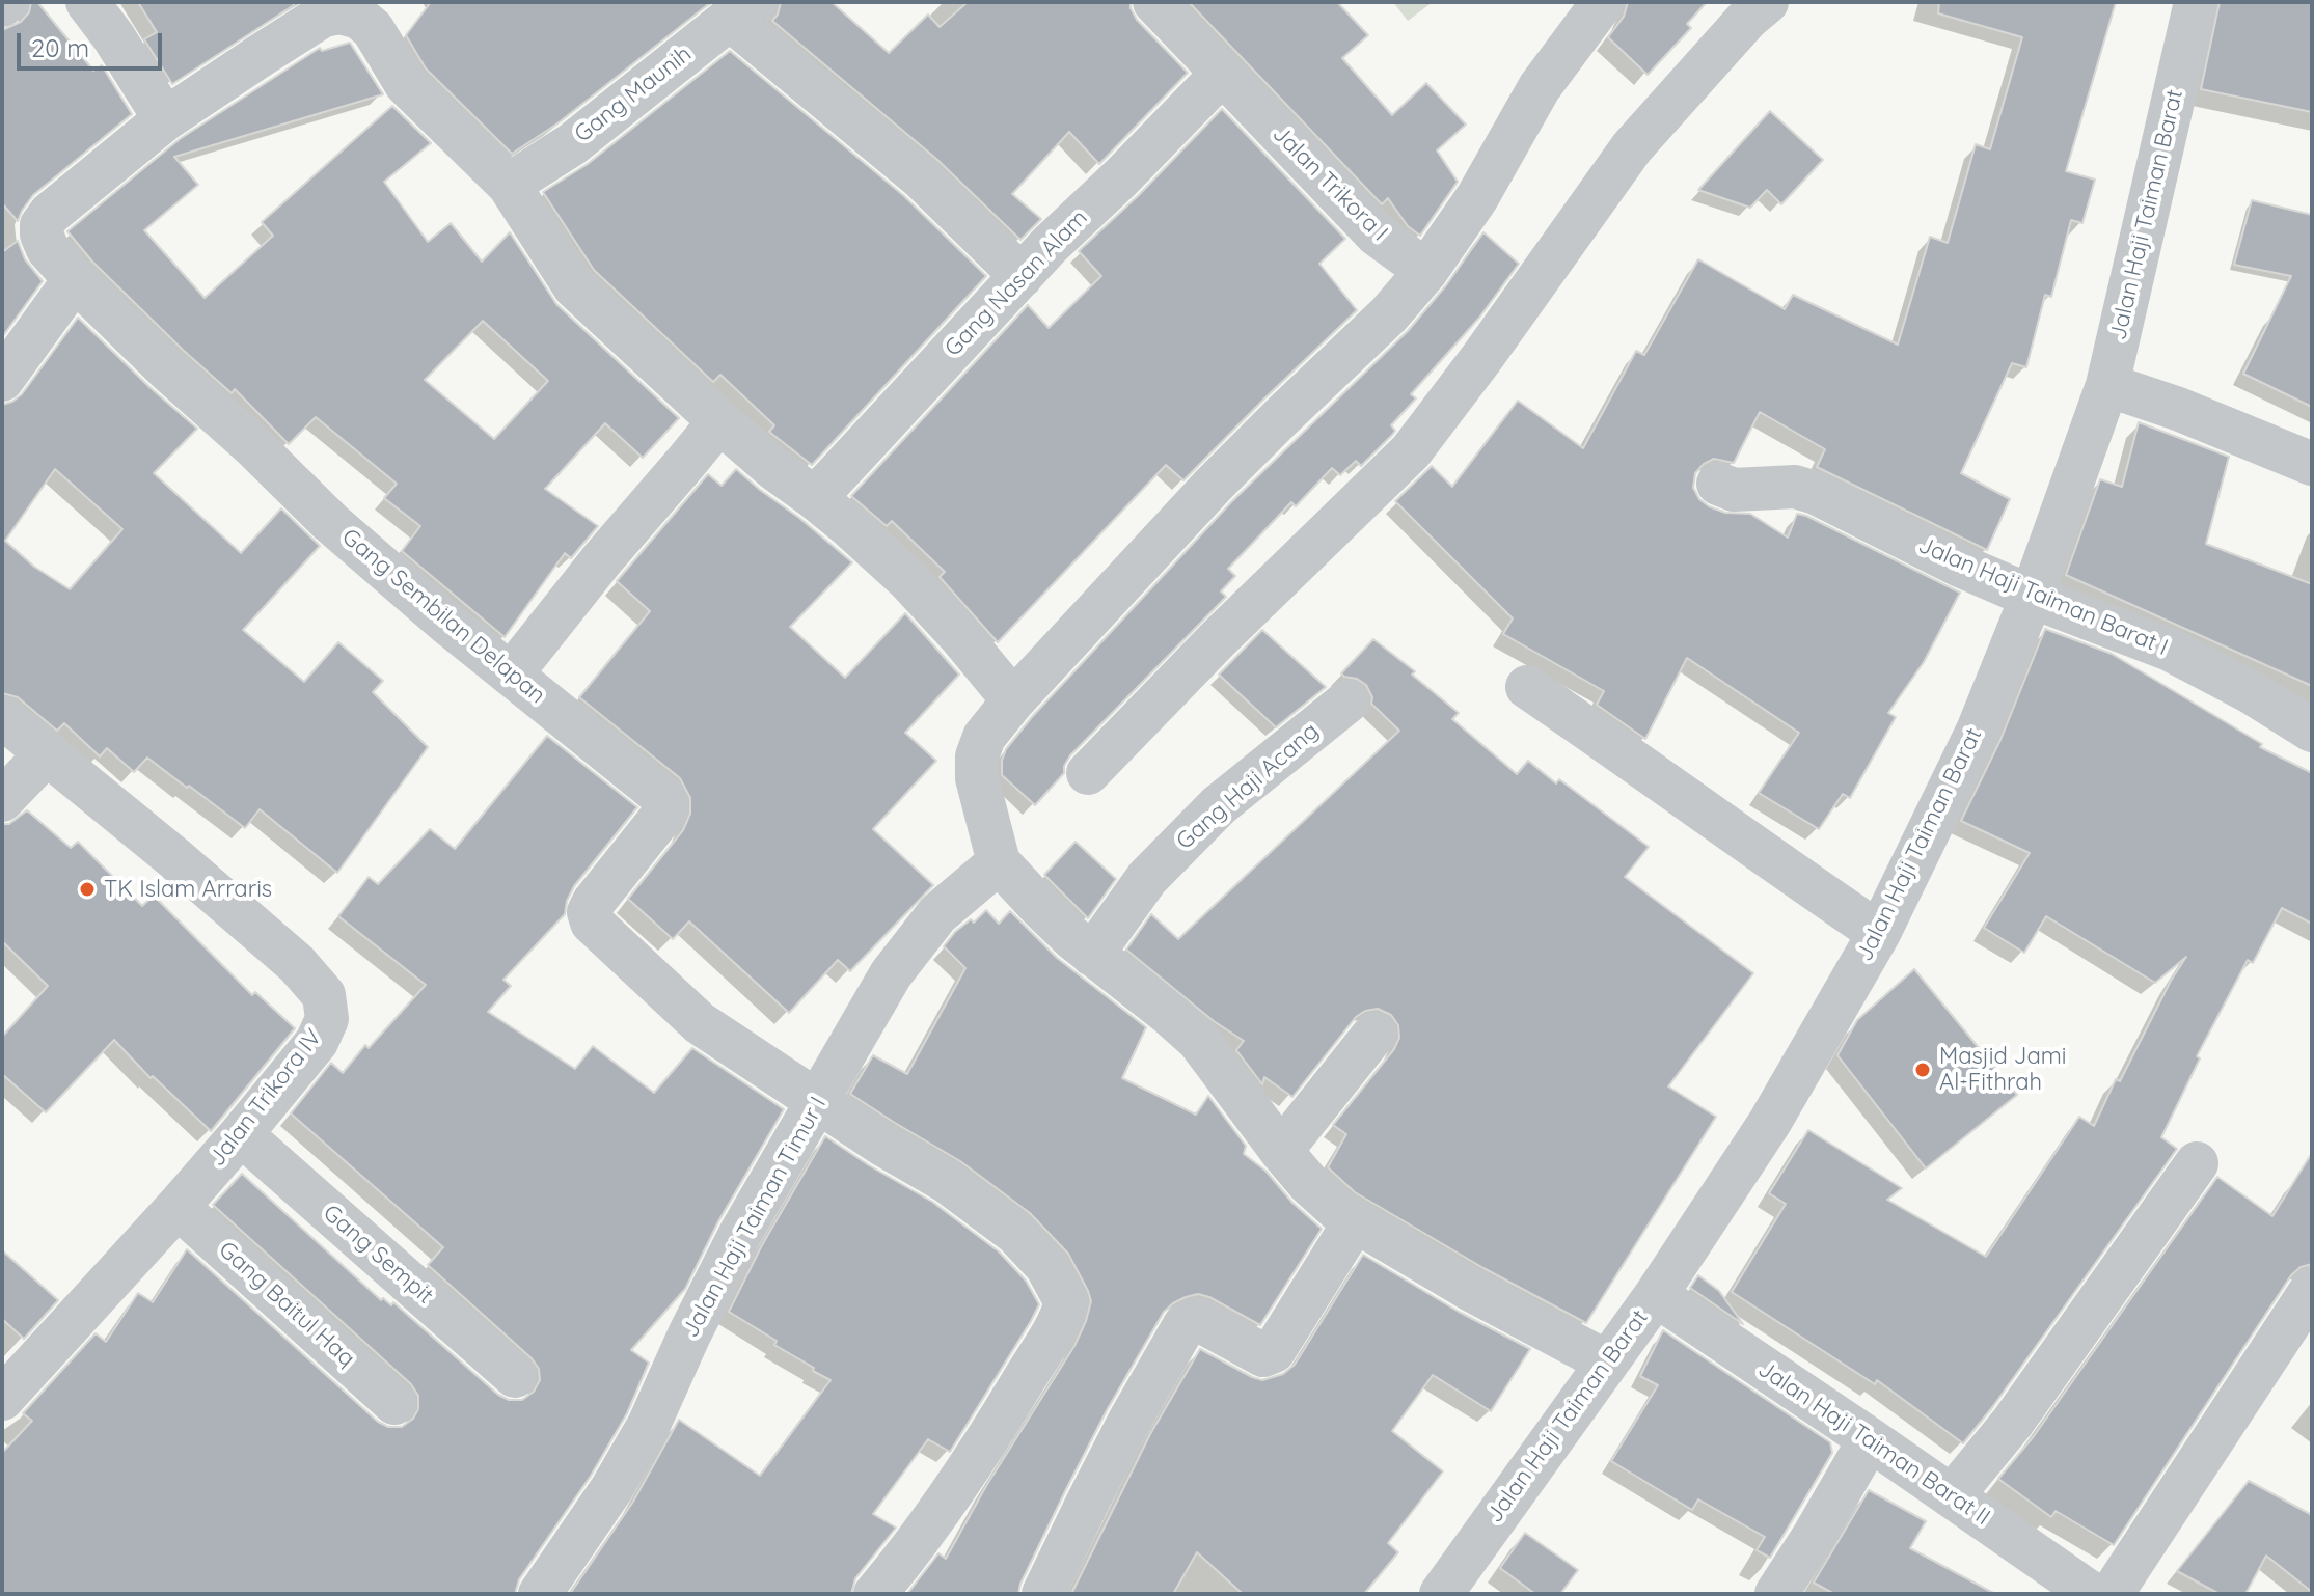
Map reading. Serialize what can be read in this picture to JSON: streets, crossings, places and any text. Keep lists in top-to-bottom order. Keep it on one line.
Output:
{"streets":{"street":["Gang Maunih","Jalan Trikora I","Jalan Haji Taiman Barat","Gang Nasan Alam","Jalan Haji Taiman Barat I","Gang Sembilan Delapan","Gang Haji Acang","Jalan Trikora IV","Jalan Haji Taiman Timur I","Gang Sempit","Gang Baitul Haq","Jalan Haji Taiman Barat II"]},"crossings":[["Jalan Trikora I","Gang Nasan Alam"],["Jalan Haji Taiman Barat","Jalan Haji Taiman Barat I"],["Jalan Haji Taiman Barat","Jalan Haji Taiman Barat II"],["Gang Sembilan Delapan","Jalan Haji Taiman Timur I"],["Jalan Trikora IV","Gang Sempit"],["Jalan Trikora IV","Gang Baitul Haq"]],"places":["TK Islam Arraris","Masjid Jami Al-Fithrah"],"scale_bar":"20 m"}
